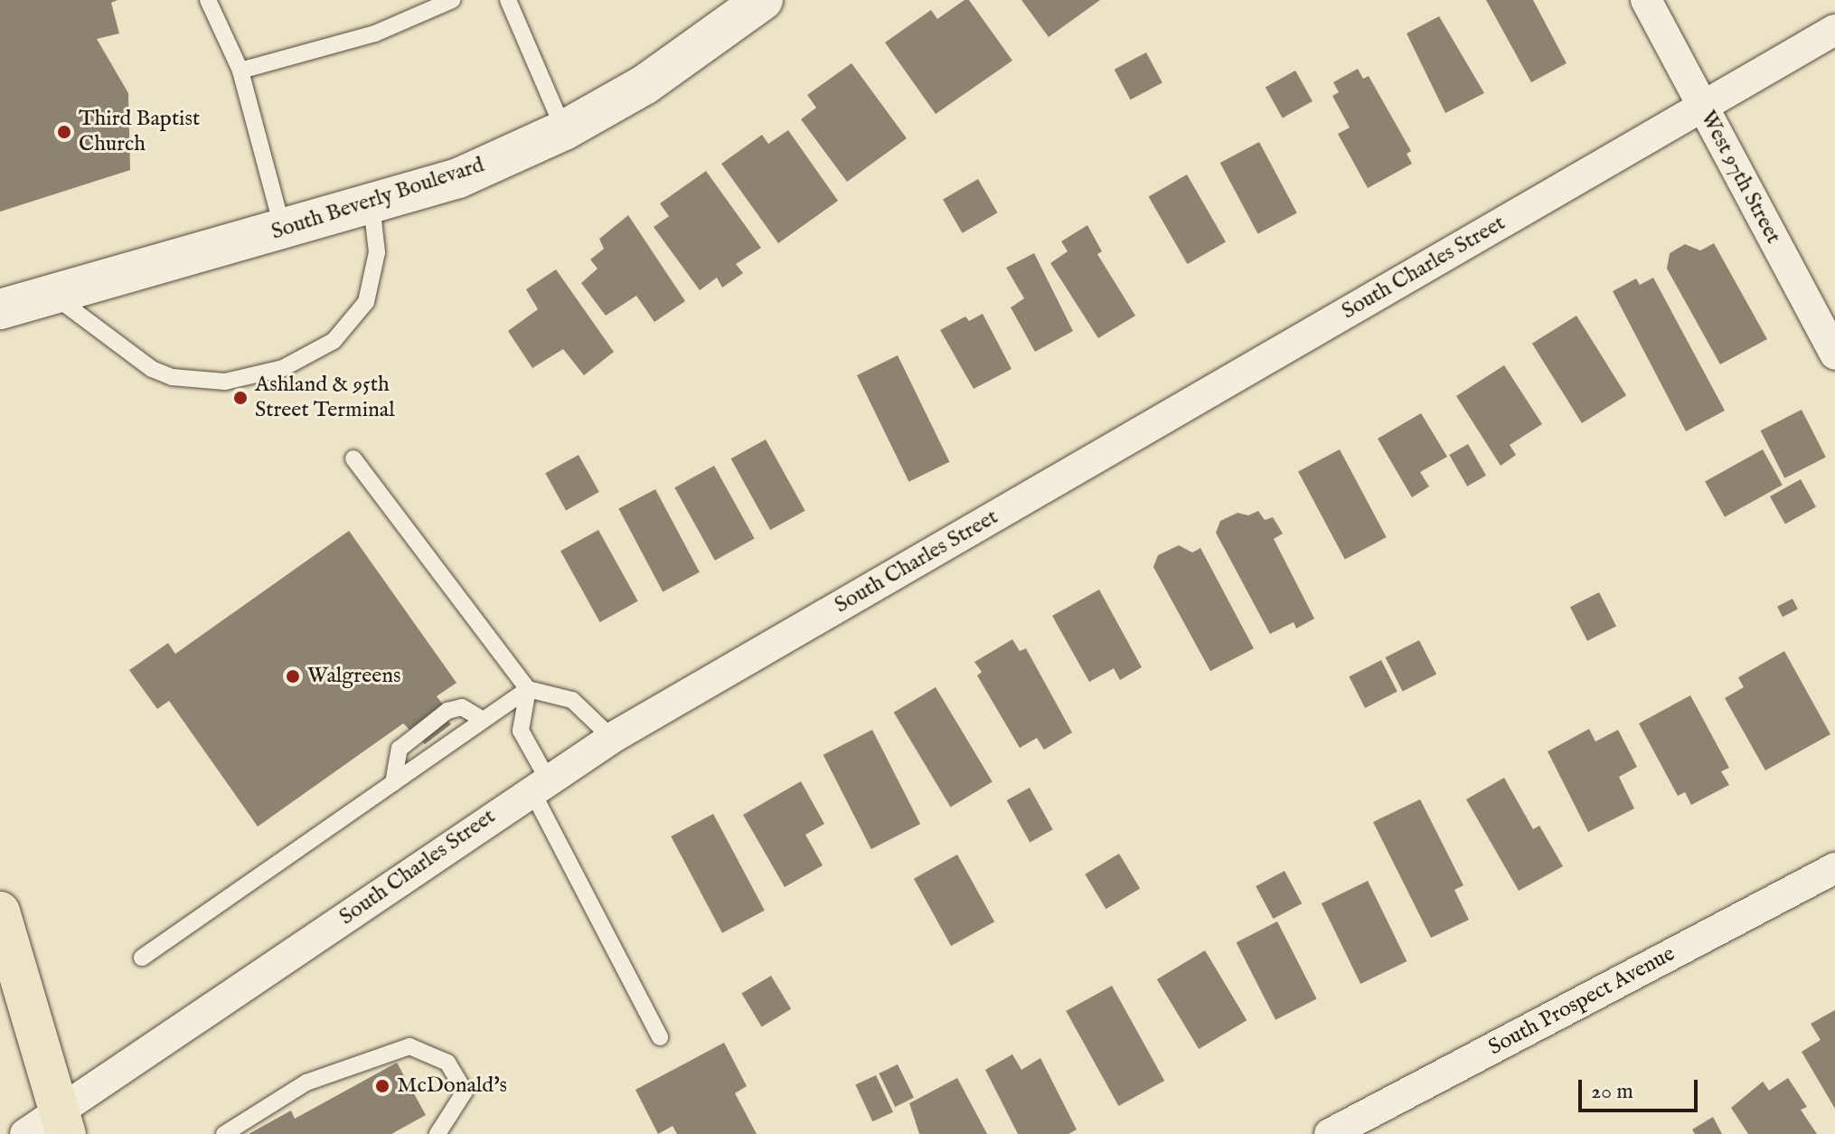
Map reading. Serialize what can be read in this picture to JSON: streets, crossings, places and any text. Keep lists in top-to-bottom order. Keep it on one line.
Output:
{"streets":{"main road":["South Beverly Boulevard"],"street":["West 97th Street","South Charles Street","South Prospect Avenue"]},"crossings":[["West 97th Street","South Charles Street"]],"places":["Third Baptist Church","Ashland & 95th Street Terminal","Walgreens","McDonald's"],"scale_bar":"20 m"}
